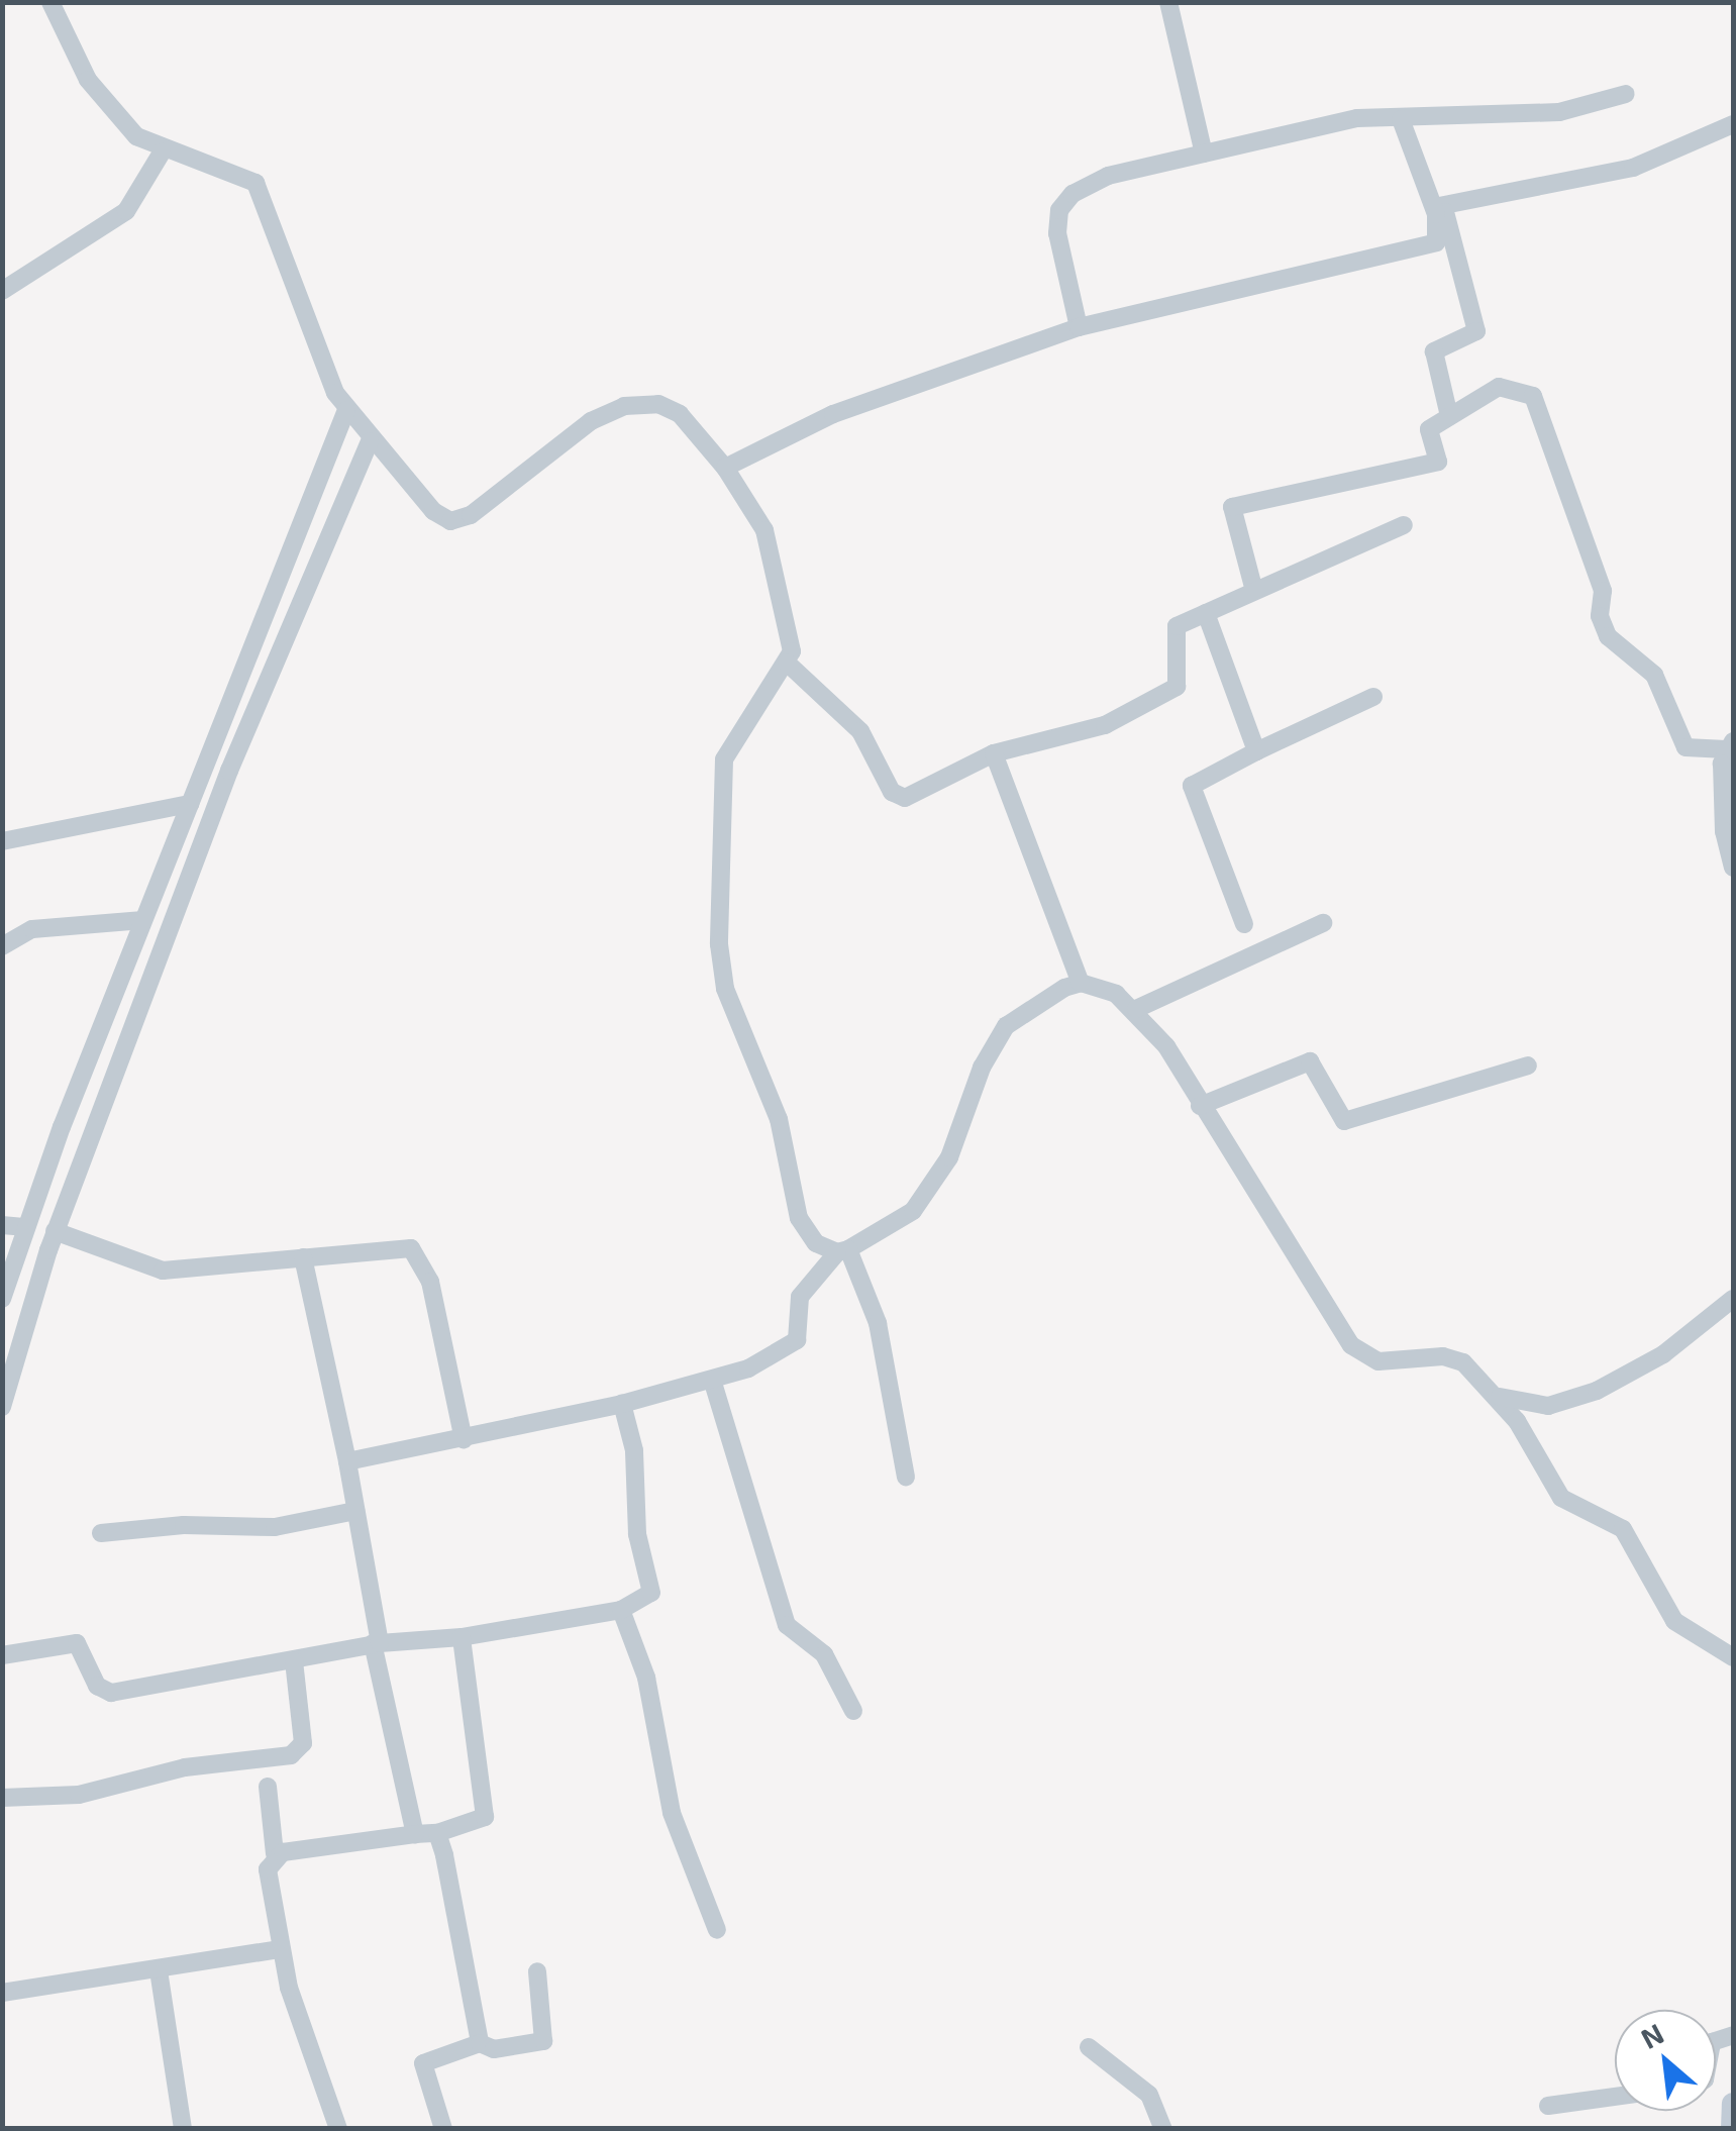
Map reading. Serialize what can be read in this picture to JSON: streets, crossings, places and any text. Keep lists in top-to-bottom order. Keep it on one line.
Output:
{"north":"top left"}
